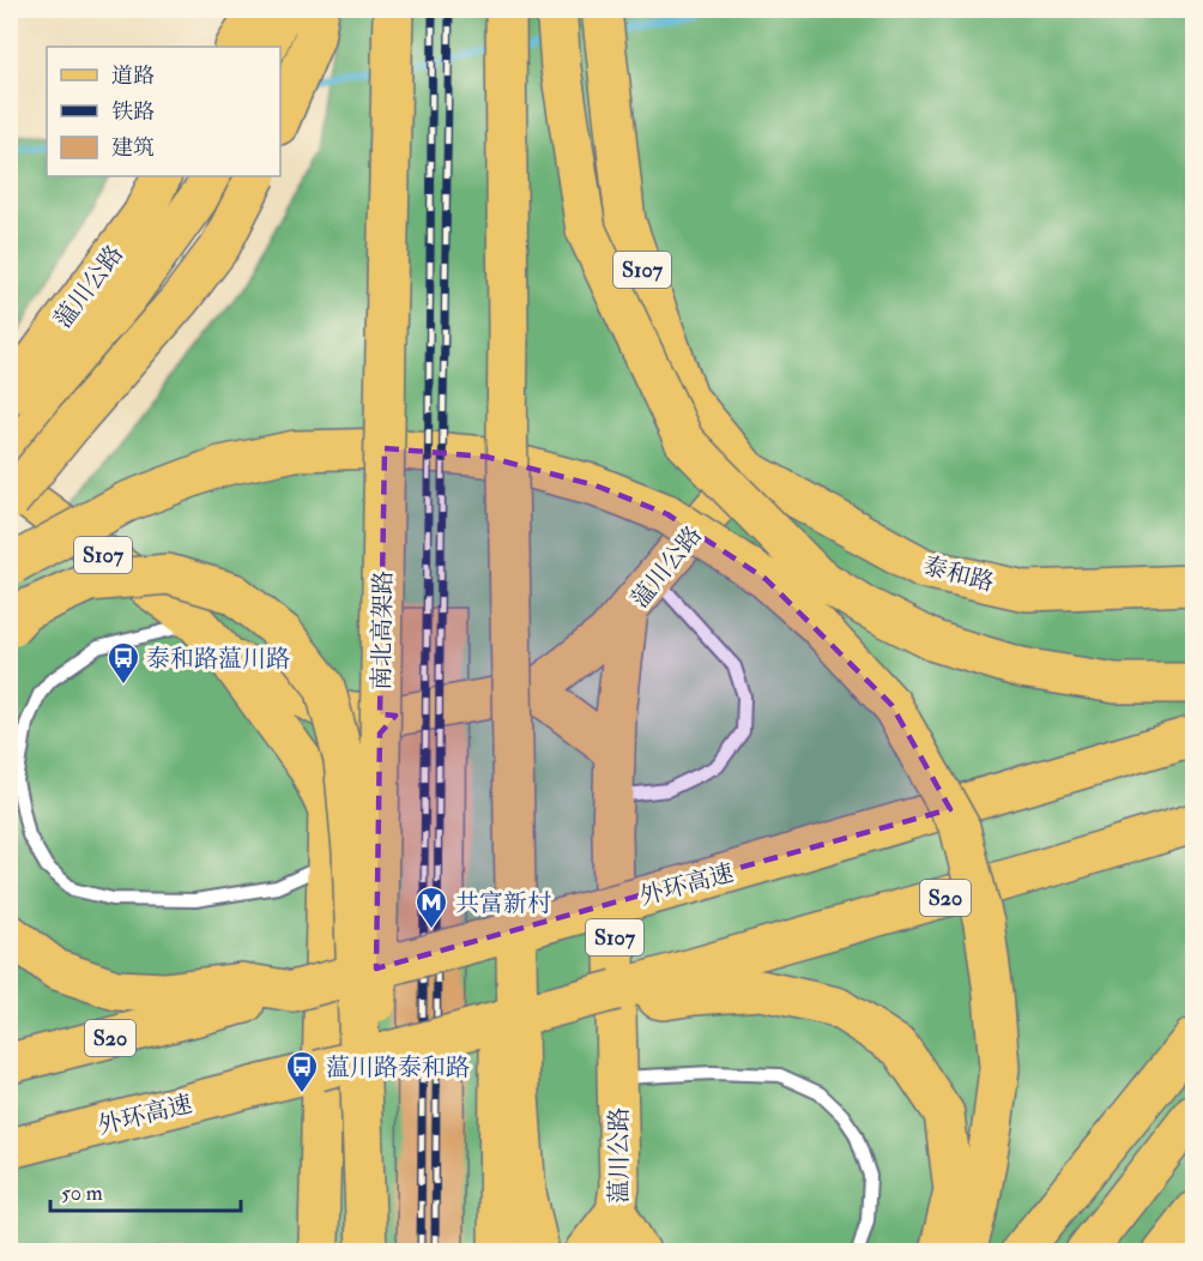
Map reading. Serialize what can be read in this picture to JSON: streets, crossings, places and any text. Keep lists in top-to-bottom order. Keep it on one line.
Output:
{"streets":{"main road":["S107","蕰川公路","泰和路","南北高架路","外环高速","S20"]},"crossings":[["S107","蕰川公路"],["S107","泰和路"],["蕰川公路","泰和路"],["外环高速","S20"]],"places":{"bus stop":["泰和路蕰川路","蕰川路泰和路"],"metro station":["共富新村"]},"legend":["道路","铁路","建筑"],"scale_bar":"50 m"}
